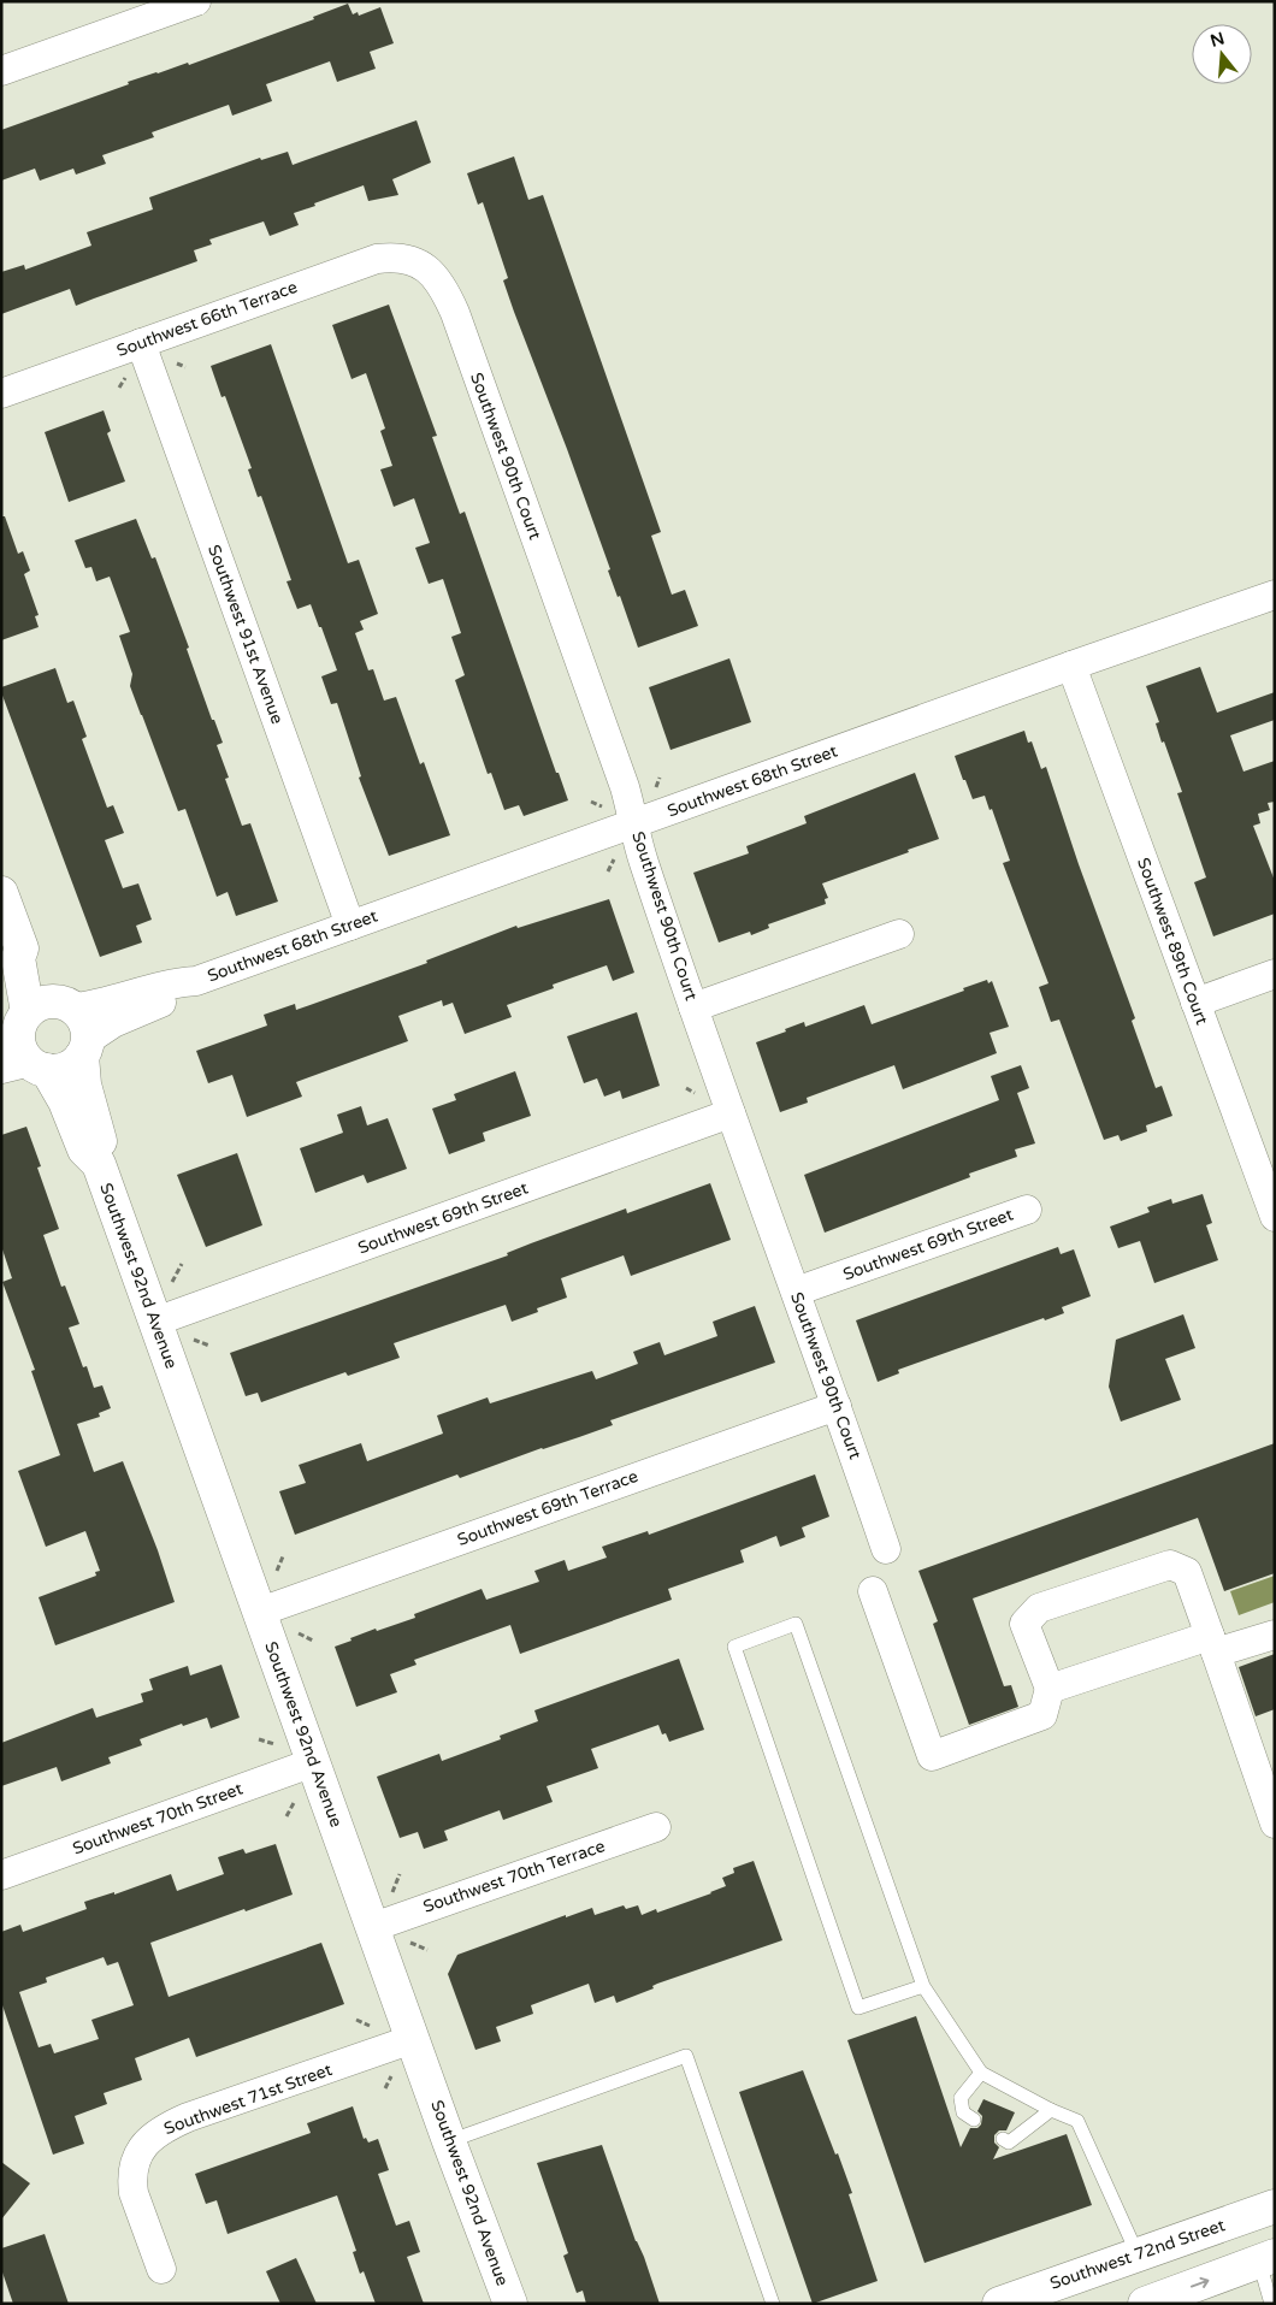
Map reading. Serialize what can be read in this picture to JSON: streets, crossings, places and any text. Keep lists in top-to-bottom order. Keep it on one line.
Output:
{"streets":{"street":["Southwest 66th Terrace","Southwest 90th Court","Southwest 91st Avenue","Southwest 68th Street","Southwest 89th Court","Southwest 69th Street","Southwest 92nd Avenue","Southwest 69th Terrace","Southwest 70th Street","Southwest 70th Terrace","Southwest 71st Street","Southwest 72nd Street"]},"crossings":[["Southwest 66th Terrace","Southwest 90th Court"],["Southwest 66th Terrace","Southwest 91st Avenue"],["Southwest 90th Court","Southwest 68th Street"],["Southwest 90th Court","Southwest 69th Street"],["Southwest 90th Court","Southwest 69th Terrace"],["Southwest 91st Avenue","Southwest 68th Street"],["Southwest 68th Street","Southwest 89th Court"],["Southwest 68th Street","Southwest 92nd Avenue"],["Southwest 69th Street","Southwest 92nd Avenue"],["Southwest 92nd Avenue","Southwest 69th Terrace"],["Southwest 92nd Avenue","Southwest 70th Street"],["Southwest 92nd Avenue","Southwest 70th Terrace"],["Southwest 92nd Avenue","Southwest 71st Street"]],"north":"top"}
